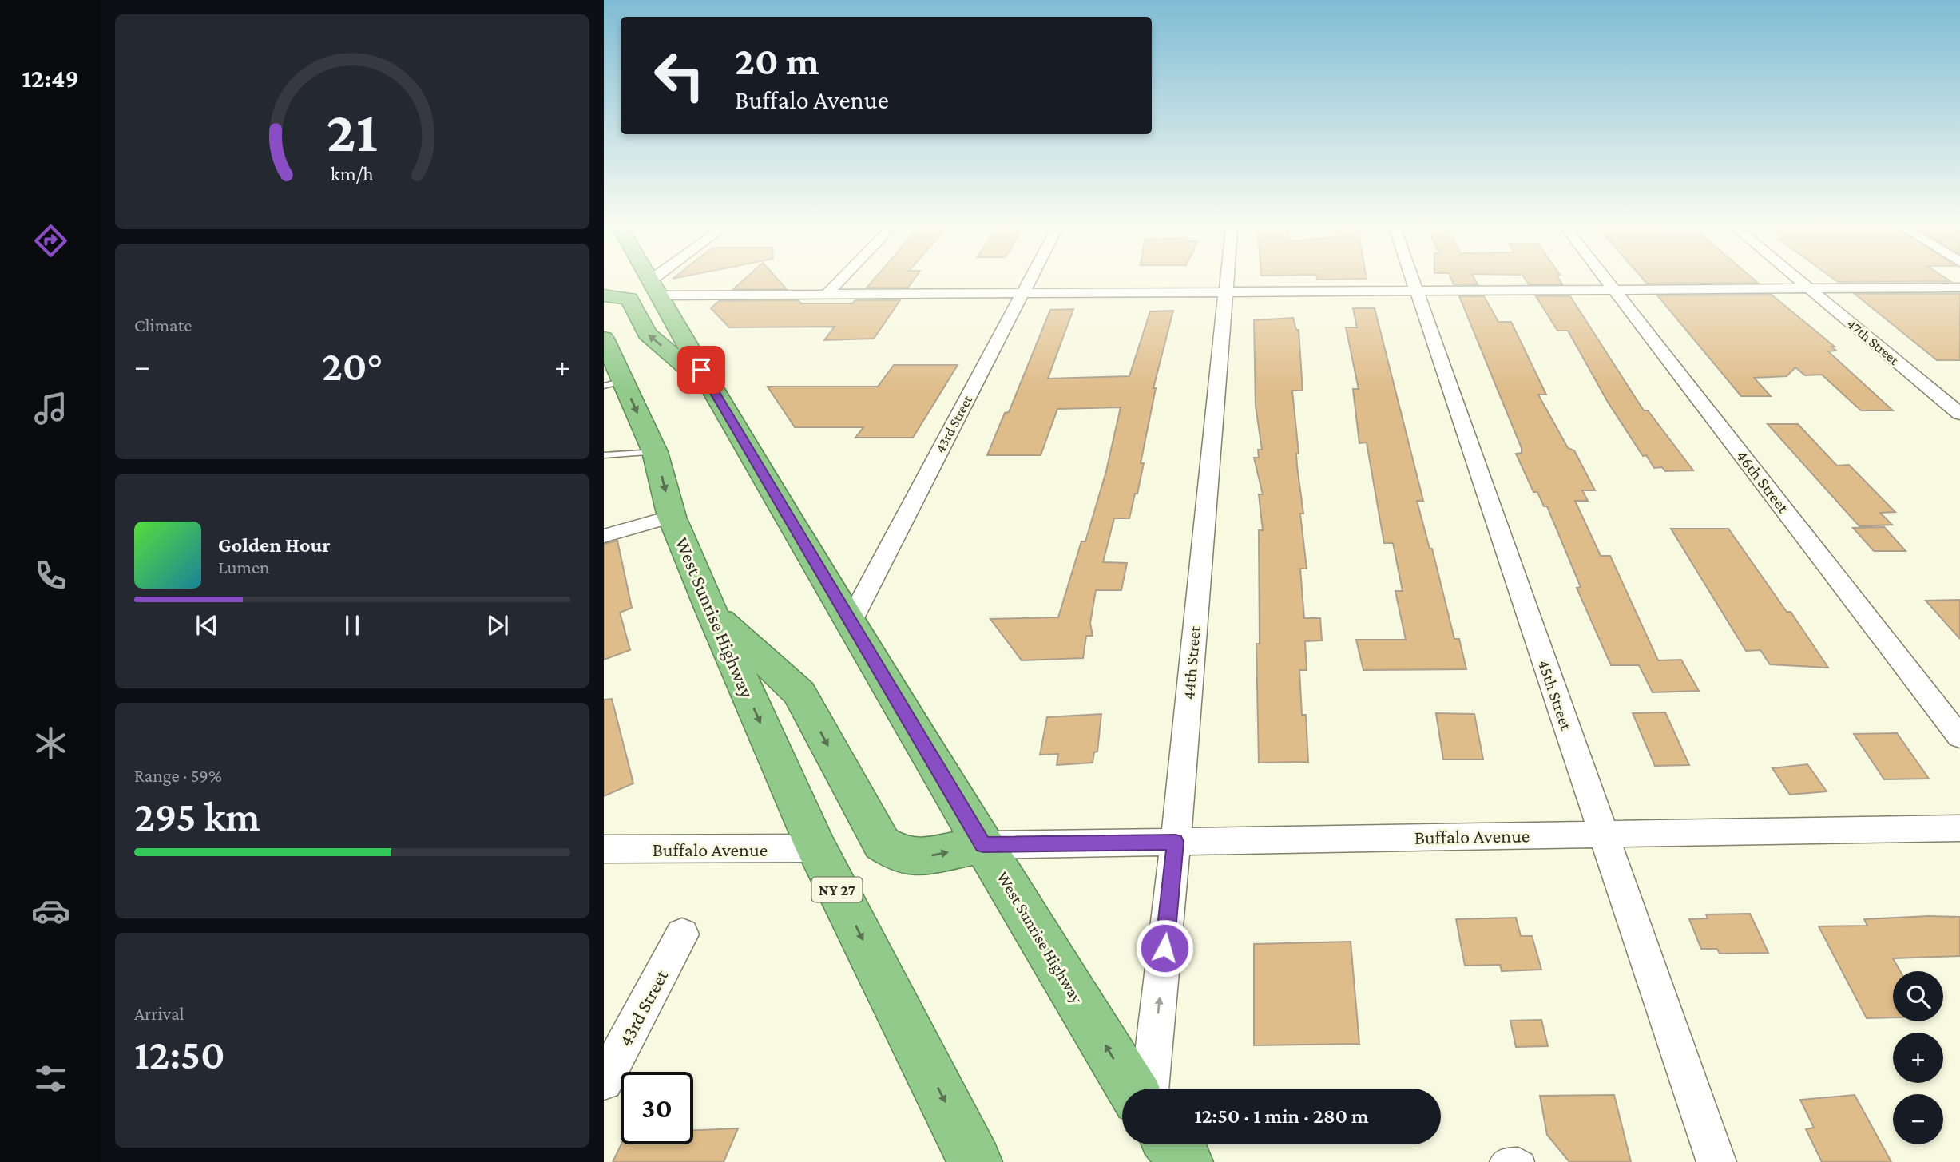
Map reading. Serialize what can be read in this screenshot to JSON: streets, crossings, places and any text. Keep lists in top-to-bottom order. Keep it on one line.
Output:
{"streets":{"highway":["West Sunrise Highway","NY 27"],"street":["47th Street","43rd Street","46th Street","44th Street","45th Street","Buffalo Avenue"]},"crossings":[["43rd Street","West Sunrise Highway"],["West Sunrise Highway","Buffalo Avenue"],["44th Street","Buffalo Avenue"],["45th Street","Buffalo Avenue"]],"page":{"tabs":"12:49","turn":["20 m","Buffalo Avenue"],"tile":["Climate",["Range · 59%","295 km"],["Arrival","12:50"]],"heat":["−","20°","+"],"song":["Golden Hour","Lumen"],"map_buttons":["+","−"],"limit":"30","trip":"12:50 · 1 min · 280 m","gauge":["21","km/h"]}}
